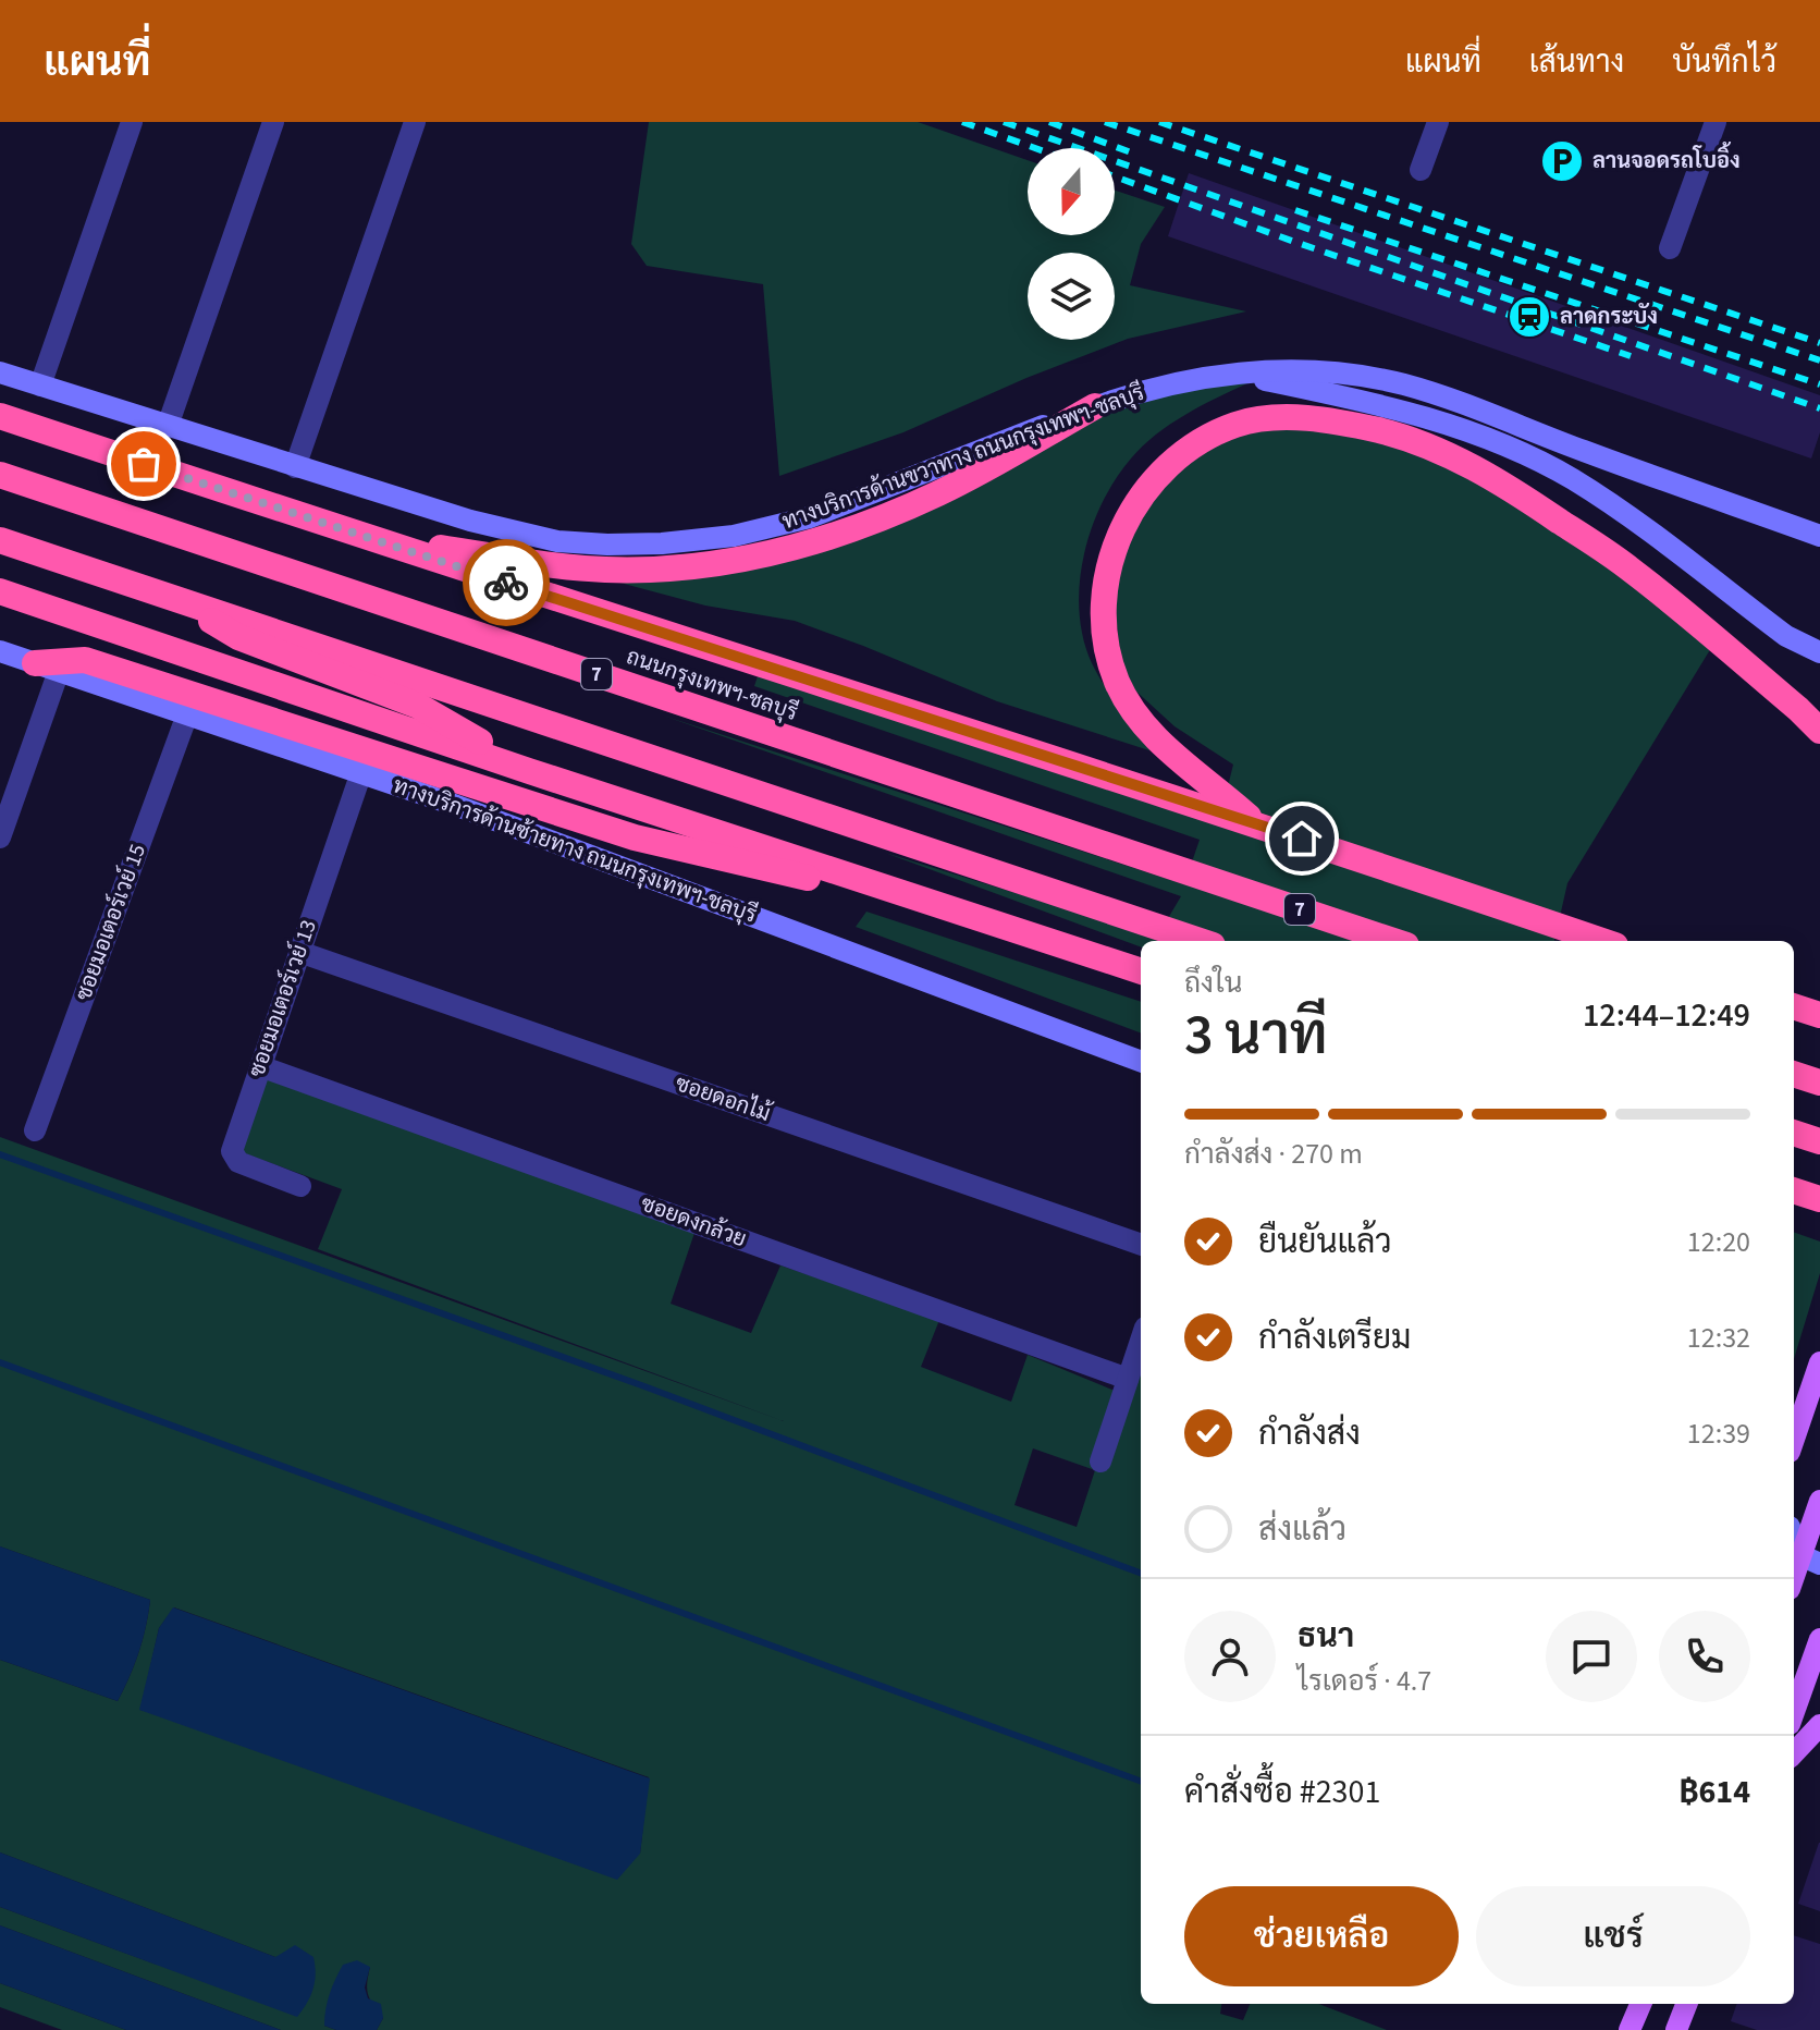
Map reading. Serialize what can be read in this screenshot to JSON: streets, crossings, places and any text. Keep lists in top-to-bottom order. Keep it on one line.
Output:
{"streets":{"highway":["7","ถนนกรุงเทพฯ-ชลบุรี"],"main road":["ทางบริการด้านขวาทาง ถนนกรุงเทพฯ-ชลบุรี","ทางบริการด้านซ้ายทาง ถนนกรุงเทพฯ-ชลบุรี"],"street":["ซอยมอเตอร์เวย์ 15","ซอยมอเตอร์เวย์ 13","ซอยดอกไม้","ซอยดงกล้วย"]},"crossings":[["ทางบริการด้านซ้ายทาง ถนนกรุงเทพฯ-ชลบุรี","ซอยมอเตอร์เวย์ 15"],["ทางบริการด้านซ้ายทาง ถนนกรุงเทพฯ-ชลบุรี","ซอยมอเตอร์เวย์ 13"],["ซอยมอเตอร์เวย์ 13","ซอยดอกไม้"],["ซอยมอเตอร์เวย์ 13","ซอยดงกล้วย"]],"places":{"parking":["ลานจอดรถโบอิ้ง"],"station":["ลาดกระบัง"]},"north":"bottom","page":{"header":"แผนที่","nav":["แผนที่","เส้นทาง","บันทึกไว้"],"heading":["3 นาที","ถึงใน","12:44–12:49"],"panel":["ธนา","ไรเดอร์ · 4.7","คำสั่งซื้อ #2301","฿614"],"bar":"กำลังส่ง · 270 m","list":[["ยืนยันแล้ว","12:20"],["กำลังเตรียม","12:32"],["กำลังส่ง","12:39"],"ส่งแล้ว"],"buttons":["ช่วยเหลือ","แชร์"]}}
